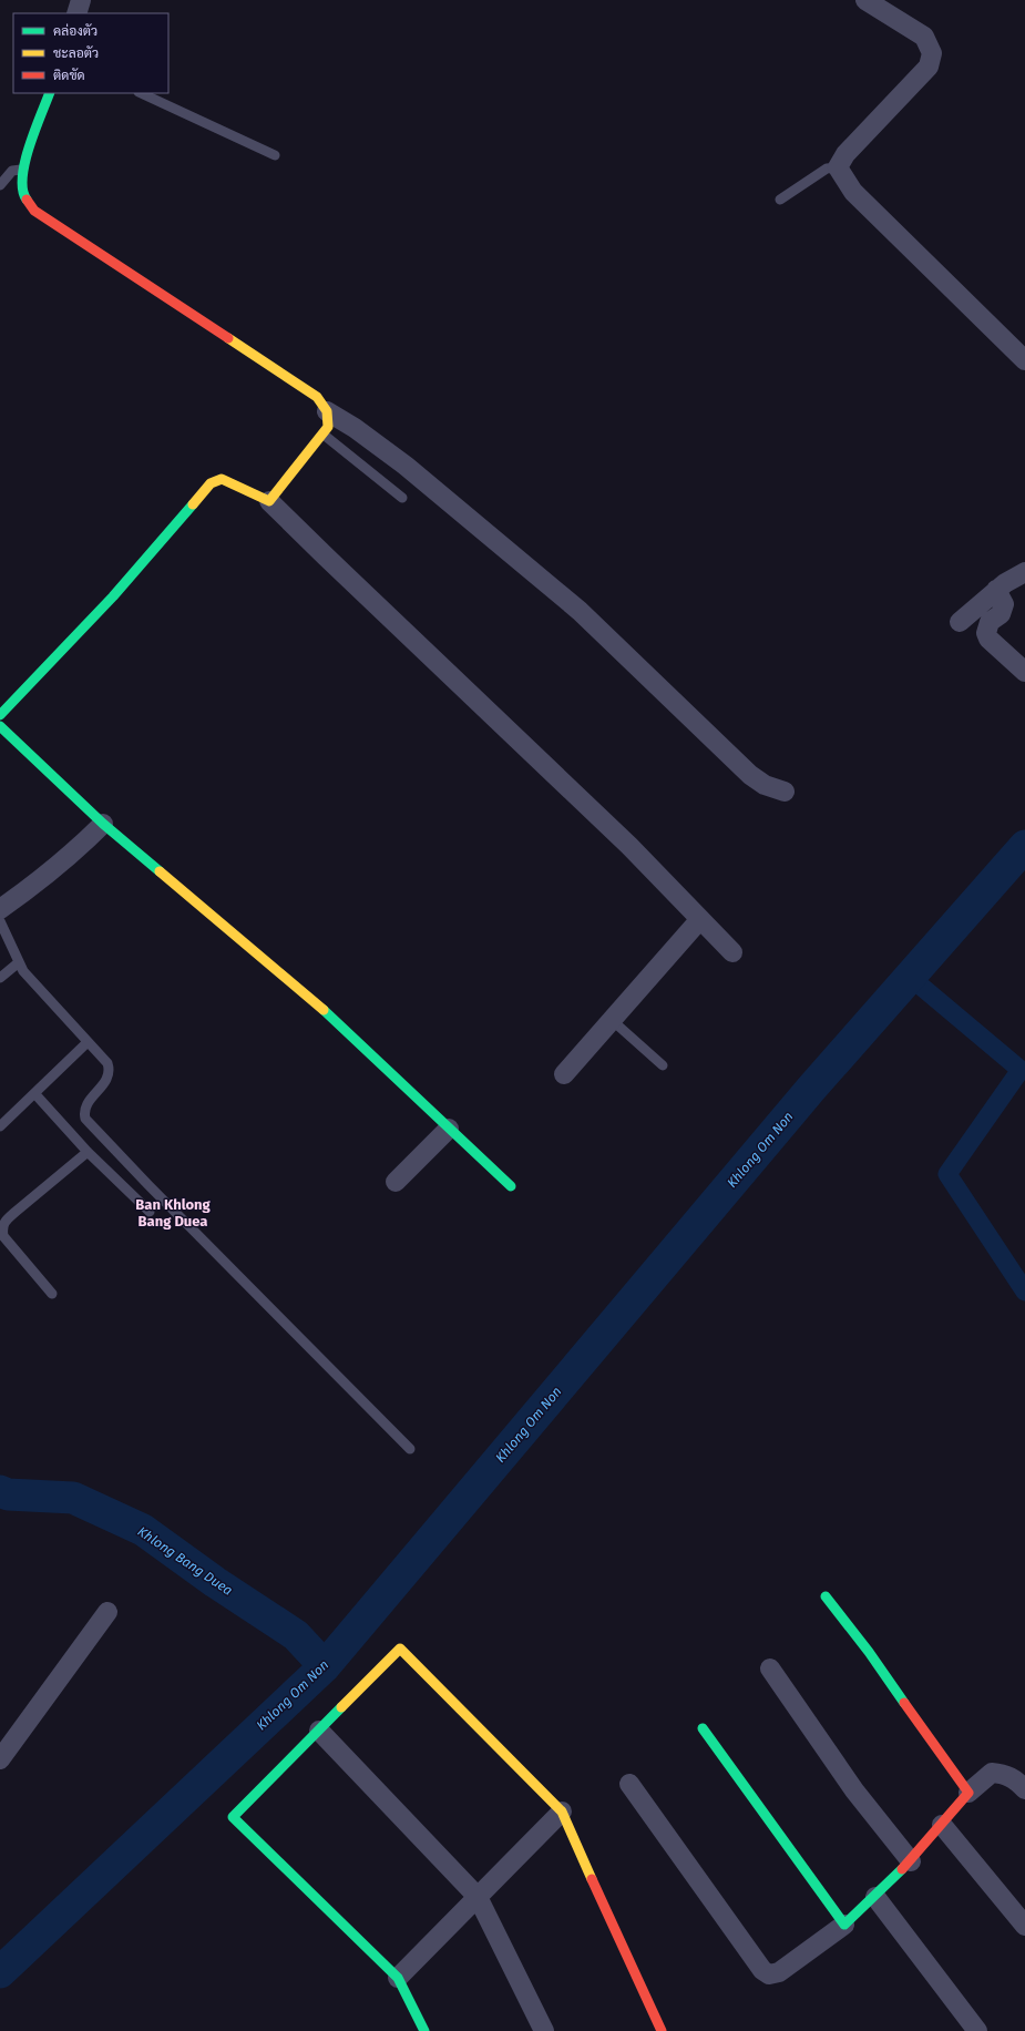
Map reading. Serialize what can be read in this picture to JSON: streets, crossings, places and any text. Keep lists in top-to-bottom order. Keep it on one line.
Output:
{"districts":["Ban Khlong Bang Duea"],"water":["Khlong Om Non","Khlong Bang Duea"],"legend":["คล่องตัว","ชะลอตัว","ติดขัด"]}
